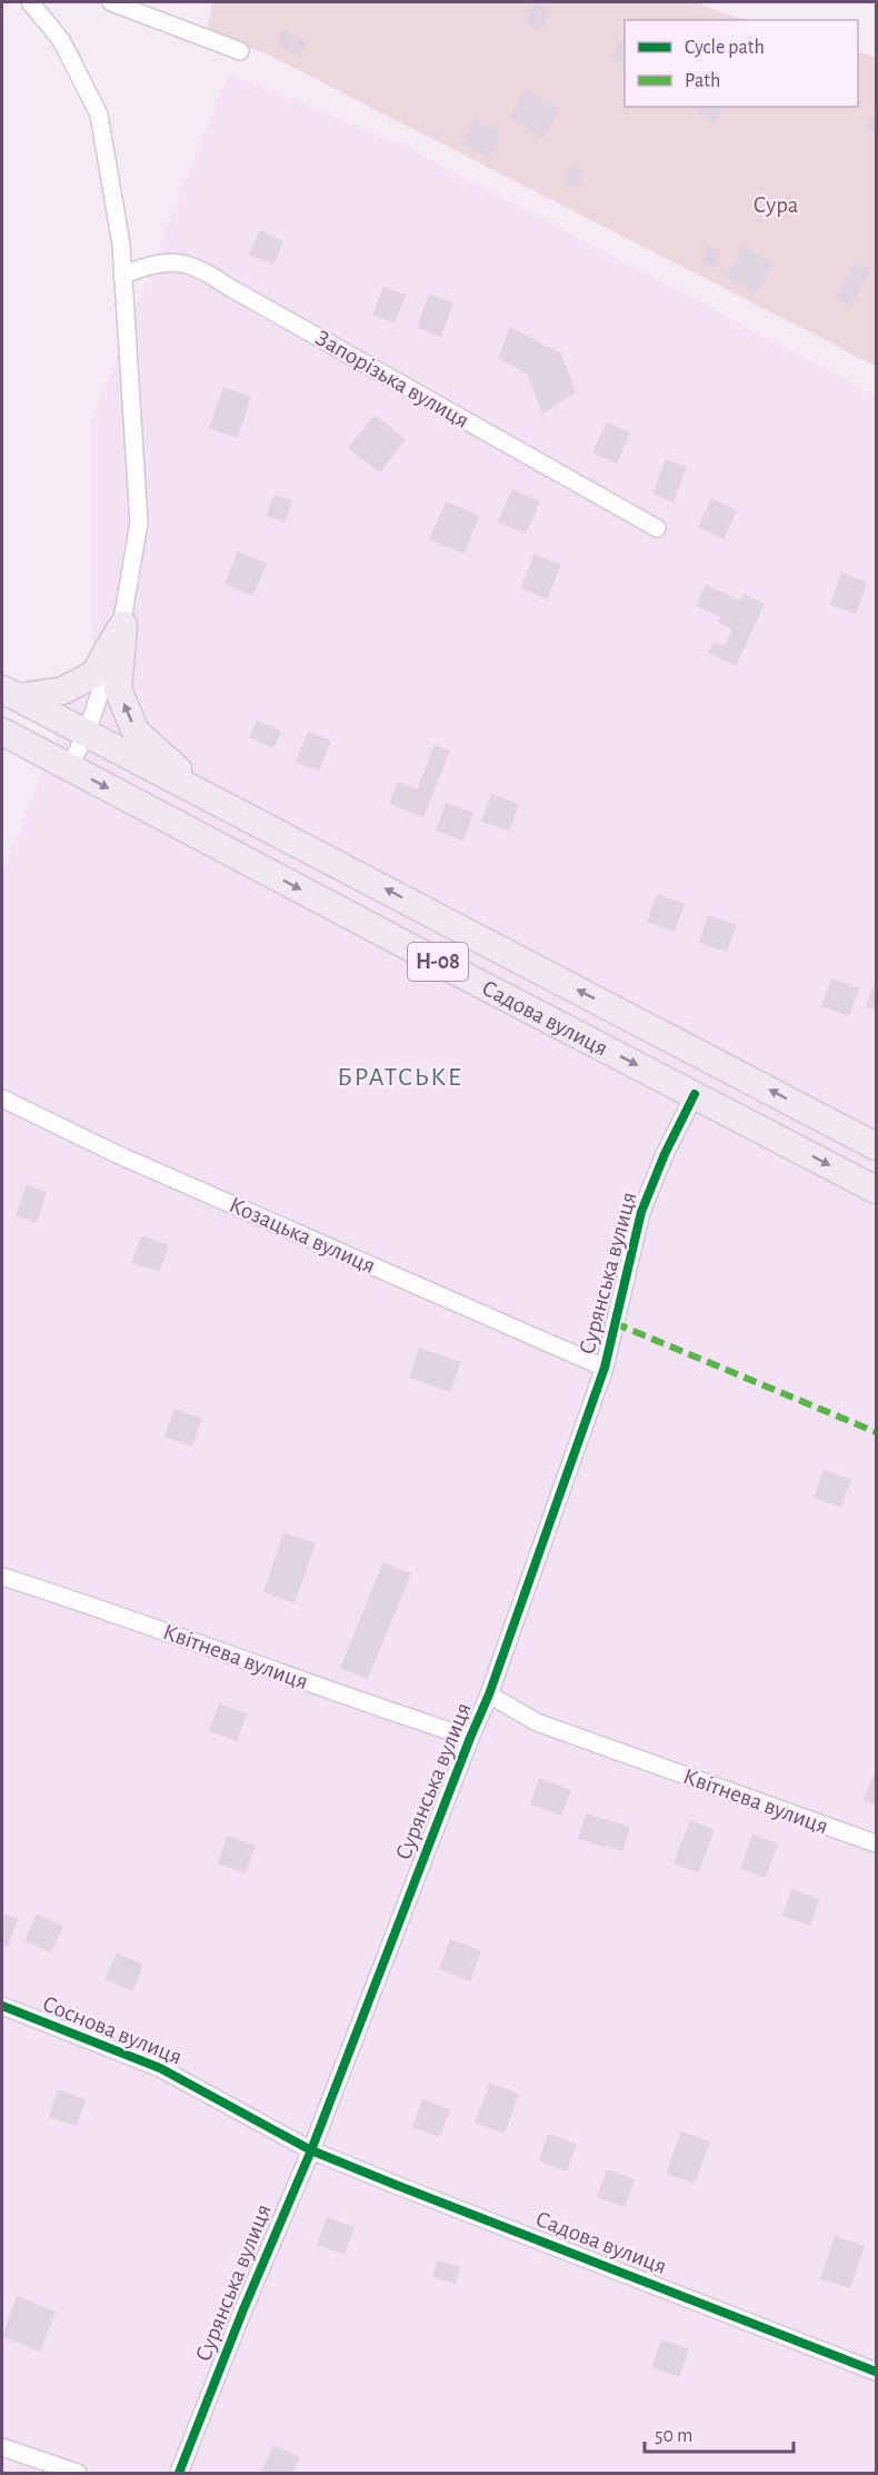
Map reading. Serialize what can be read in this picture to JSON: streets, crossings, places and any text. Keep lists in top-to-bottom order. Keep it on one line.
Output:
{"streets":{"main road":["Н-08","Садова вулиця"],"street":["Запорізька вулиця","Козацька вулиця","Сурянська вулиця","Квітнева вулиця","Соснова вулиця"]},"crossings":[["Н-08","Садова вулиця"],["Садова вулиця","Сурянська вулиця"],["Садова вулиця","Соснова вулиця"],["Козацька вулиця","Сурянська вулиця"],["Сурянська вулиця","Квітнева вулиця"],["Сурянська вулиця","Соснова вулиця"]],"districts":["БРАТСЬКЕ"],"parks":["Сура"],"legend":["Cycle path","Path"],"scale_bar":"50 m"}
